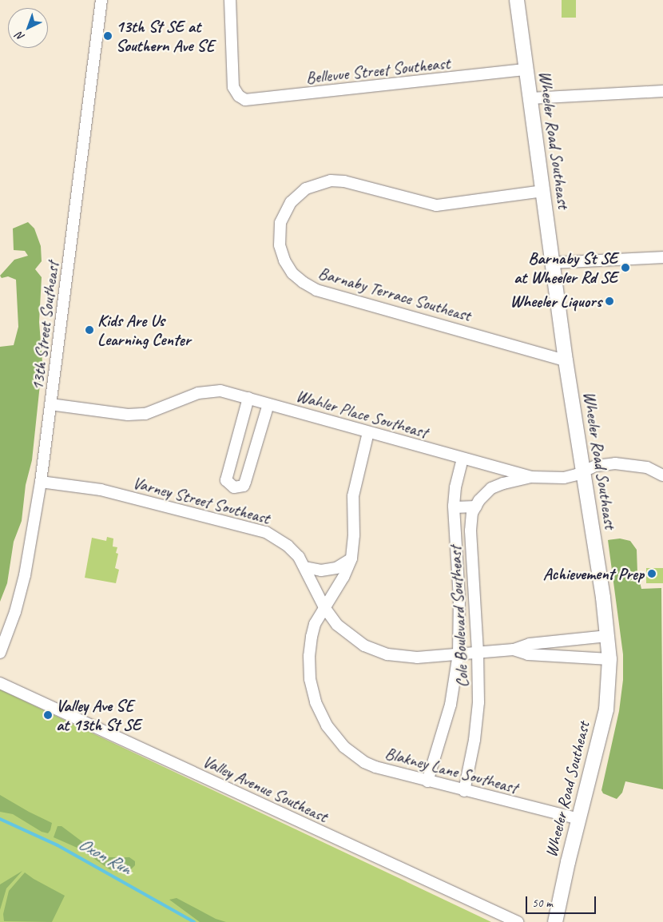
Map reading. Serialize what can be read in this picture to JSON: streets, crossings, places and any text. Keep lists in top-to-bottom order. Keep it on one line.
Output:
{"streets":{"main road":["Wheeler Road Southeast"],"street":["Bellevue Street Southeast","Barnaby Terrace Southeast","13th Street Southeast","Wahler Place Southeast","Varney Street Southeast","Cole Boulevard Southeast","Blakney Lane Southeast","Valley Avenue Southeast"]},"crossings":[["Bellevue Street Southeast","Wheeler Road Southeast"],["Wheeler Road Southeast","Barnaby Terrace Southeast"],["Wheeler Road Southeast","Wahler Place Southeast"],["Wheeler Road Southeast","Varney Street Southeast"],["Wheeler Road Southeast","Blakney Lane Southeast"],["13th Street Southeast","Wahler Place Southeast"],["13th Street Southeast","Varney Street Southeast"],["Wahler Place Southeast","Cole Boulevard Southeast"],["Wahler Place Southeast","Blakney Lane Southeast"],["Varney Street Southeast","Cole Boulevard Southeast"],["Varney Street Southeast","Blakney Lane Southeast"],["Cole Boulevard Southeast","Blakney Lane Southeast"]],"water":["Oxon Run"],"places":["13th St SE at Southern Ave SE","Barnaby St SE at Wheeler Rd SE","Wheeler Liquors","Kids Are Us Learning Center","Achievement Prep","Valley Ave SE at 13th St SE"],"scale_bar":"50 m","north":"bottom left"}
